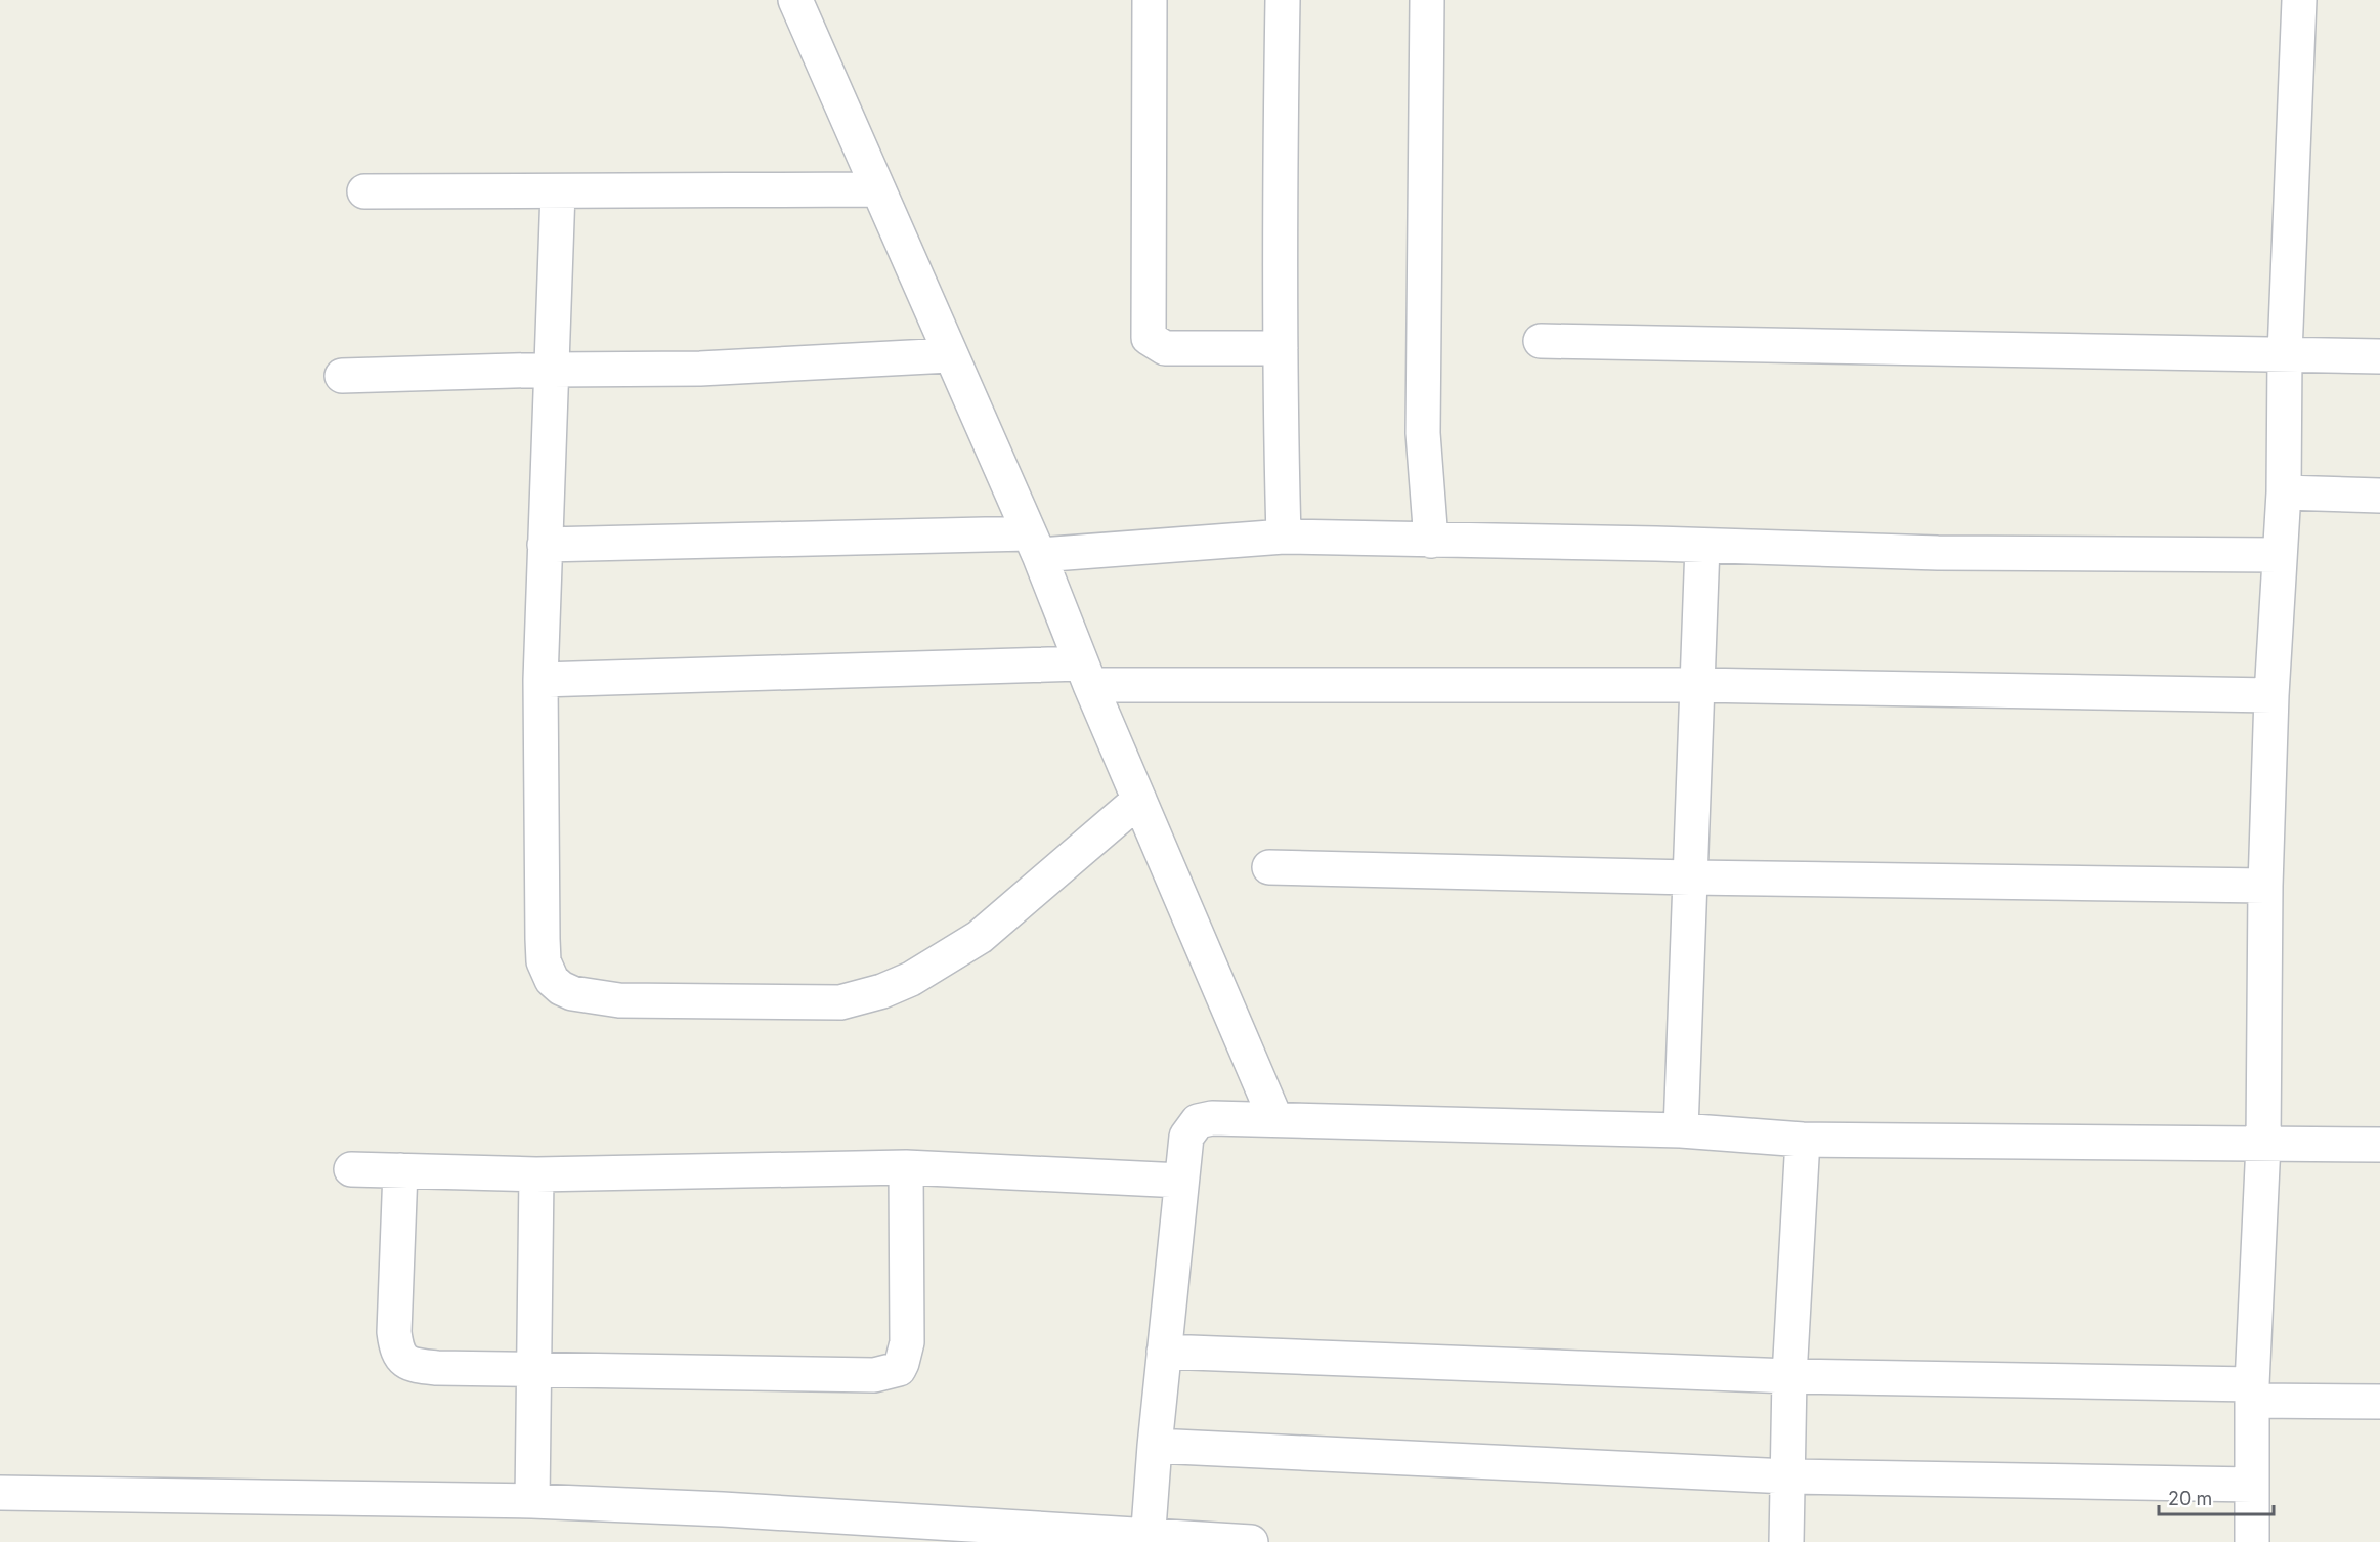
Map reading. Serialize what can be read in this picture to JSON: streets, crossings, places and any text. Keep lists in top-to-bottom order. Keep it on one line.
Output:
{"scale_bar":"20 m"}
